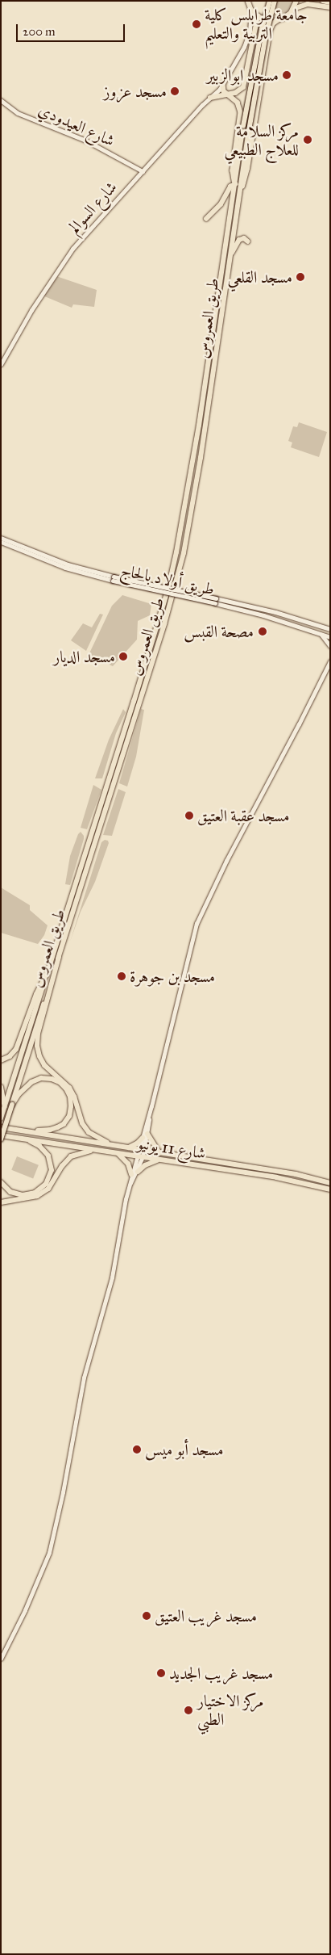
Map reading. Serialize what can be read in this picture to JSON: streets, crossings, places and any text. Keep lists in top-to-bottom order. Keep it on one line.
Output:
{"streets":{"highway":["شارع 11 يونيو"],"main road":["شارع السوالم","طريق العمروس","طريق أولاد بالحاج"],"street":["شارع العيدودي"]},"crossings":[["شارع العيدودي","شارع السوالم"]],"places":["جامعة طرابلس كلية التربية والتعليم","مسجد ابوالزبير","مسجد عزوز","مركز السلامة للعلاج الطبيعي","مسجد القلعي","مصحة القبس","مسجد الديار","مسجد عقبة العتيق","مسجد بن جوهرة","مسجد أبو ميس","مسجد غريب العتيق","مسجد غريب الجديد","مركز الاختيار الطبي"],"scale_bar":"200 m"}
